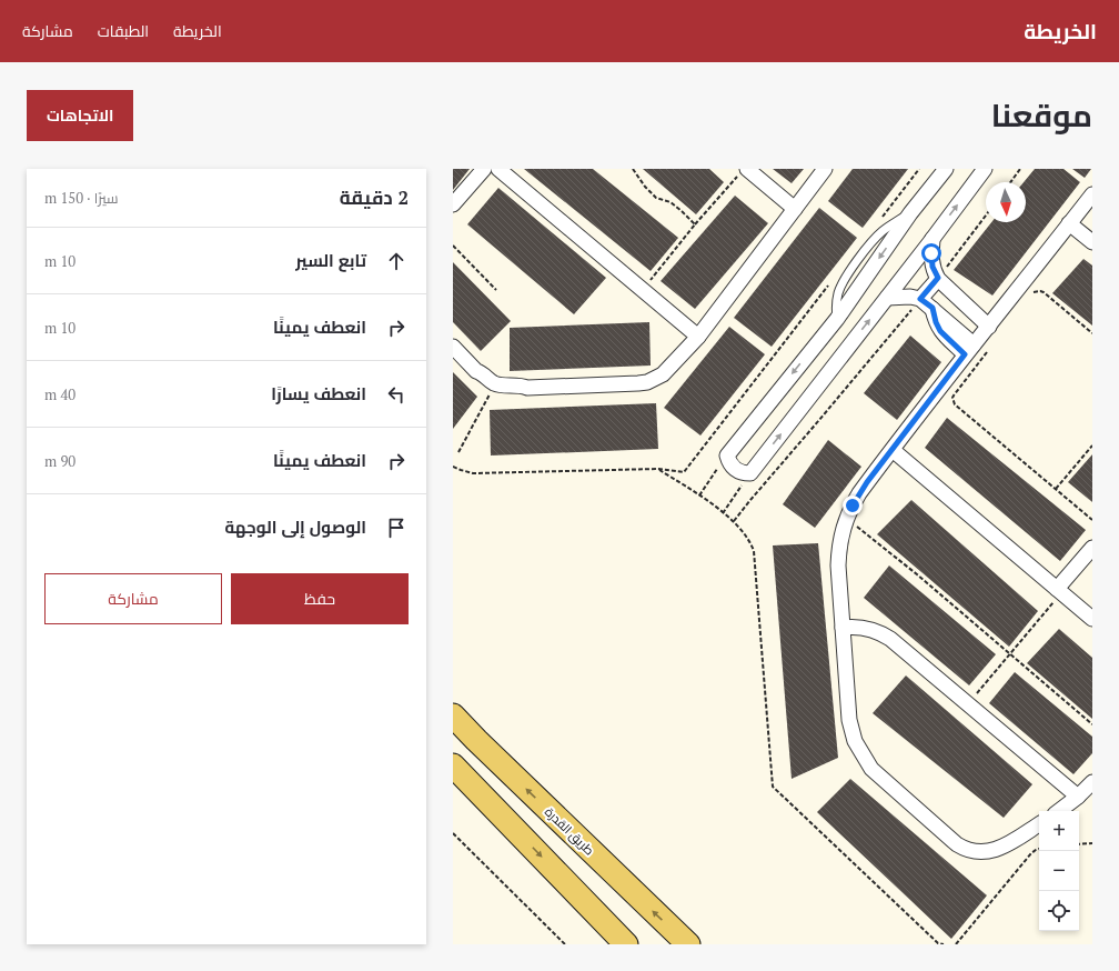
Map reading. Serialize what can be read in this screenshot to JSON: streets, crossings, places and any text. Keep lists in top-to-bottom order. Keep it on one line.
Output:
{"streets":{"main road":["طريق القدرة"]},"north":"bottom","page":{"header":"الخريطة","nav":["الخريطة","الطبقات","مشاركة"],"title":"موقعنا","buttons":["الاتجاهات",["حفظ","مشاركة"]],"heading":["2 دقيقة","سيرًا · 150 m"],"list":[["تابع السير","10 m"],["انعطف يمينًا","10 m"],["انعطف يسارًا","40 m"],["انعطف يمينًا","90 m"],"الوصول إلى الوجهة"],"map_buttons":["+","−"]}}
